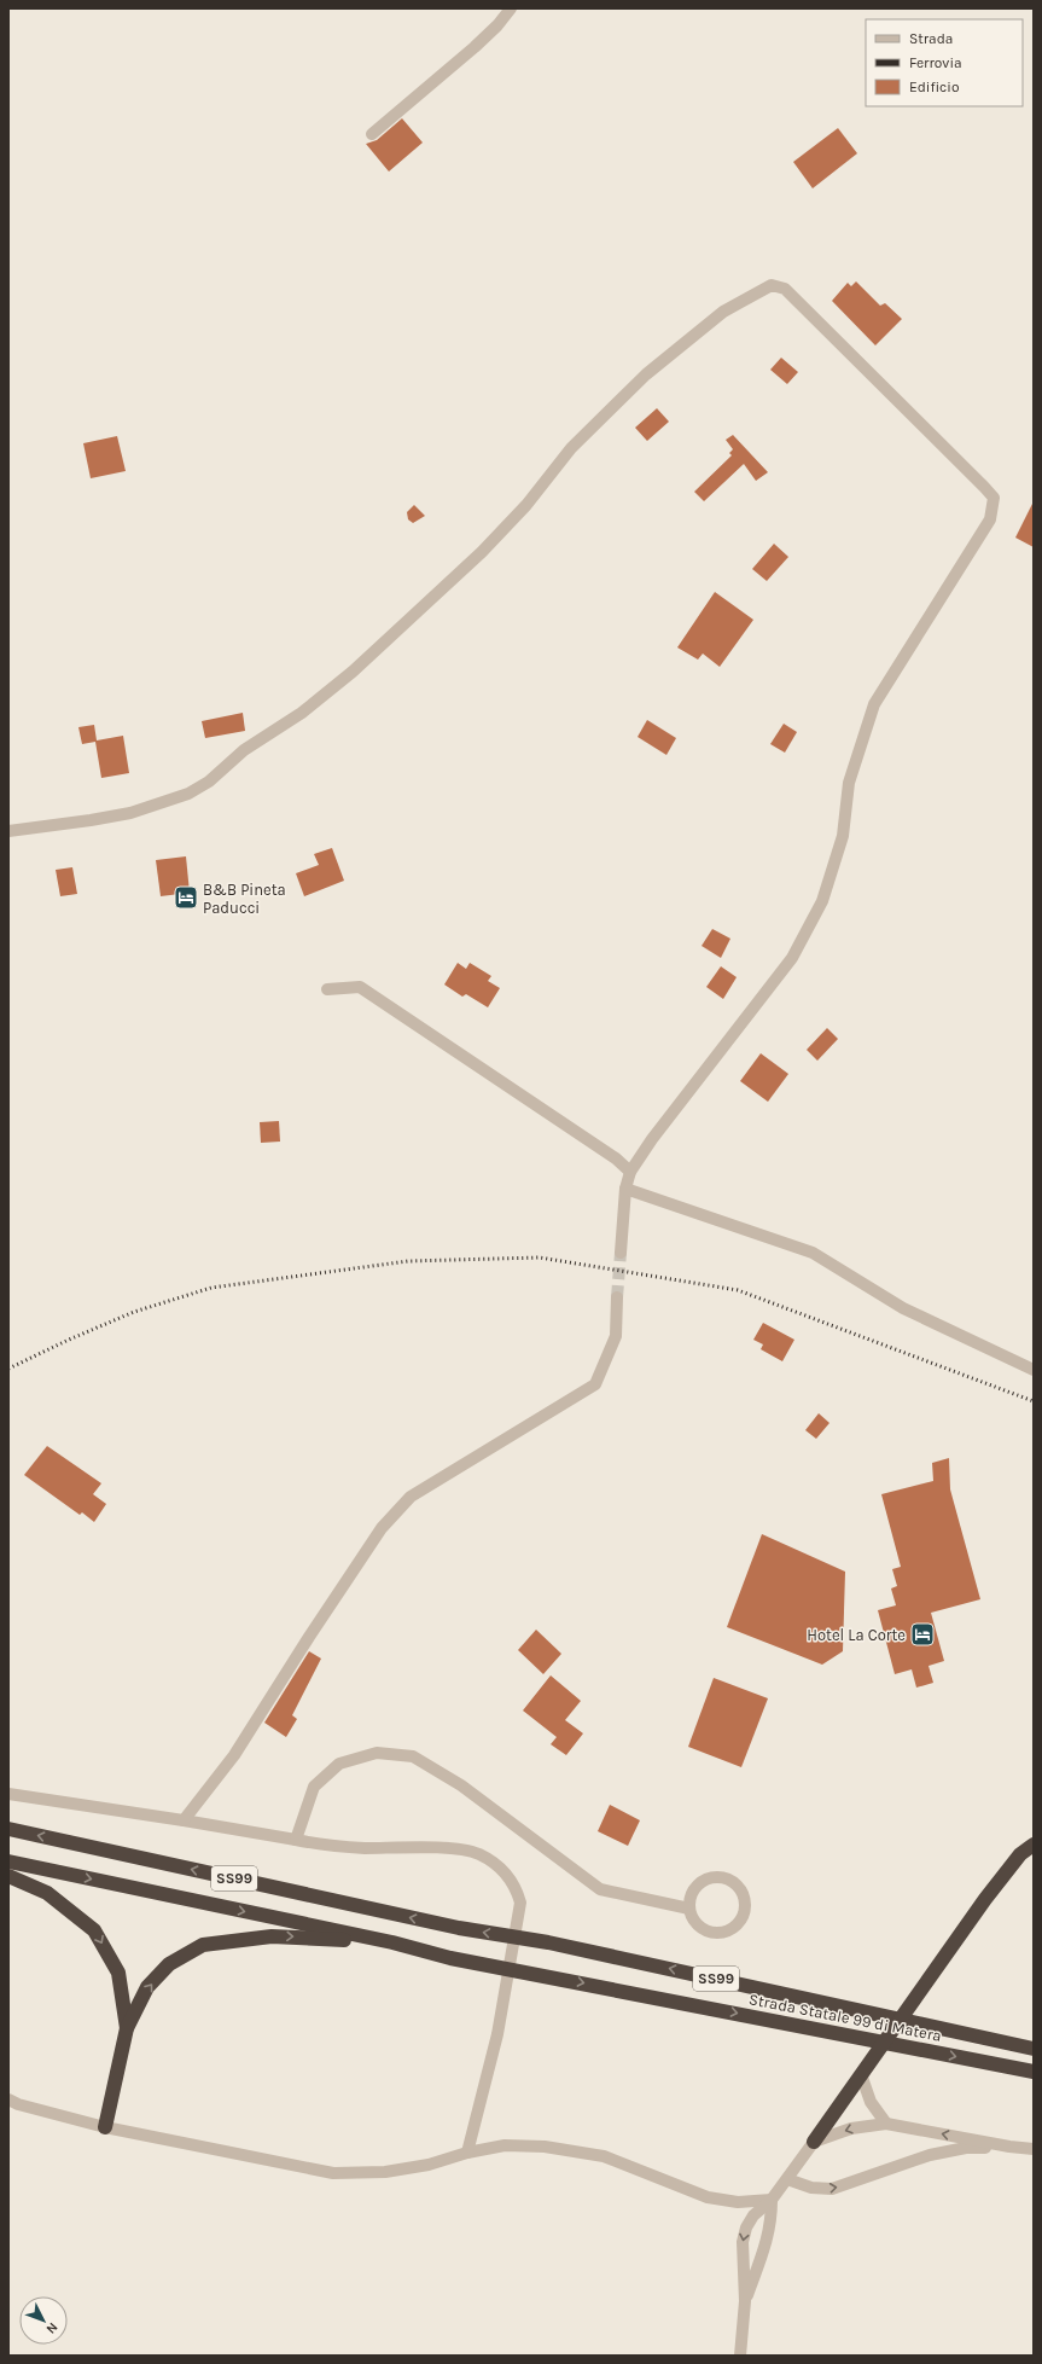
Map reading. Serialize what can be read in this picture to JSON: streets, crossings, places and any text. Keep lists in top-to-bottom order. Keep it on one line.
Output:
{"streets":{"highway":["SS99","Strada Statale 99 di Matera"]},"crossings":[["SS99","Strada Statale 99 di Matera"]],"places":{"hotel":["B&B Pineta Paducci","Hotel La Corte"]},"legend":["Strada","Ferrovia","Edificio"],"north":"bottom right"}
